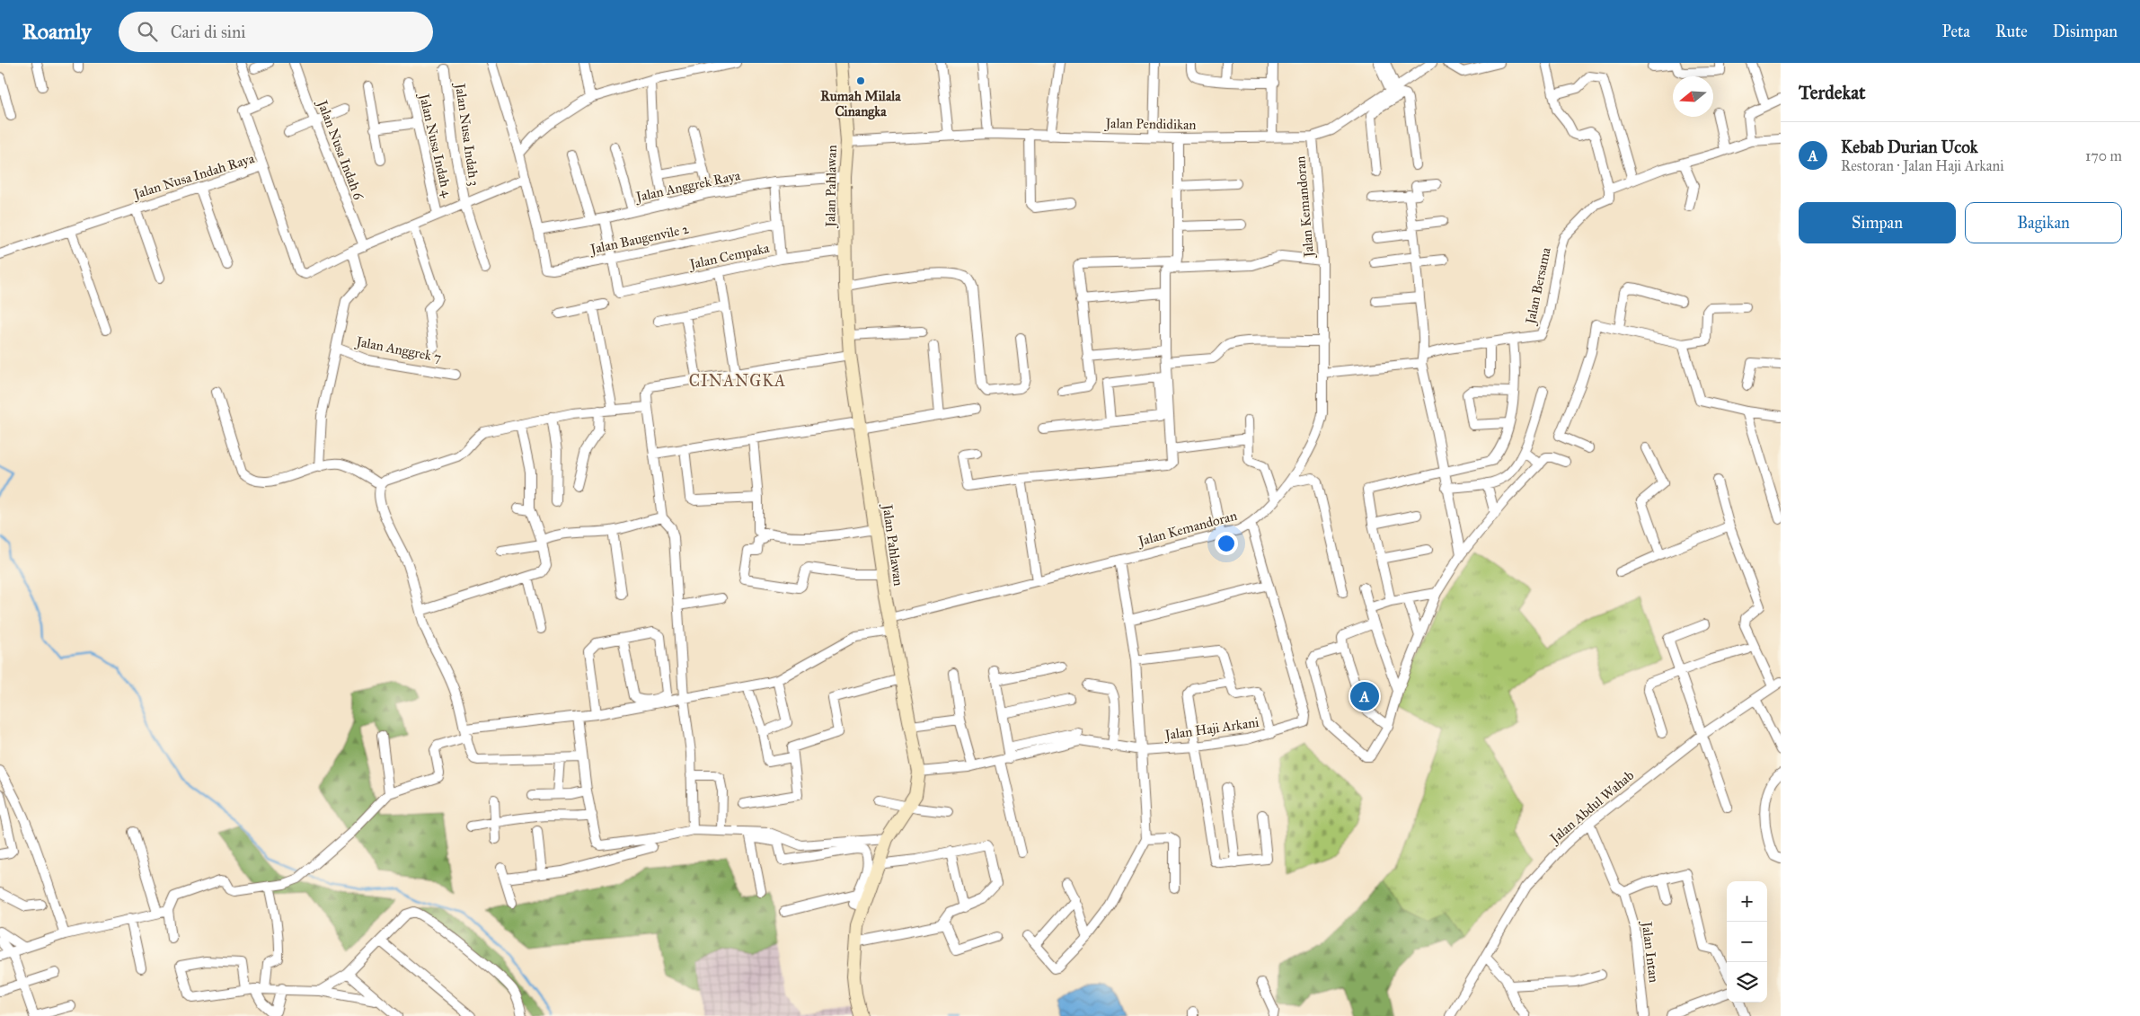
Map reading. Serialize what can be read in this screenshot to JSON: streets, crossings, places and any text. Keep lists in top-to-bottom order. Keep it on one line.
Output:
{"streets":{"street":["Jalan Pendidikan","Jalan Nusa Indah 3","Jalan Nusa Indah 4","Jalan Nusa Indah 6","Jalan Nusa Indah Raya","Jalan Anggrek Raya","Jalan Pahlawan","Jalan Kemandoran","Jalan Baugenvile 2","Jalan Cempaka","Jalan Bersama","Jalan Anggrek 7","Jalan Haji Arkani","Jalan Abdul Wahab","Jalan Intan"]},"crossings":[["Jalan Pendidikan","Jalan Pahlawan"],["Jalan Pendidikan","Jalan Kemandoran"],["Jalan Nusa Indah 3","Jalan Nusa Indah Raya"],["Jalan Nusa Indah 4","Jalan Nusa Indah Raya"],["Jalan Nusa Indah 6","Jalan Nusa Indah Raya"],["Jalan Nusa Indah Raya","Jalan Anggrek 7"],["Jalan Anggrek Raya","Jalan Pahlawan"],["Jalan Anggrek Raya","Jalan Baugenvile 2"],["Jalan Pahlawan","Jalan Kemandoran"],["Jalan Pahlawan","Jalan Cempaka"],["Jalan Pahlawan","Jalan Haji Arkani"],["Jalan Kemandoran","Jalan Bersama"],["Jalan Kemandoran","Jalan Haji Arkani"],["Jalan Baugenvile 2","Jalan Cempaka"],["Jalan Abdul Wahab","Jalan Intan"]],"districts":["CINANGKA"],"places":["Rumah Milala Cinangka"],"north":"left","page":{"header":"Roamly","search":"Cari di sini","nav":["Peta","Rute","Disimpan"],"heading":"Terdekat","list":[{"mark":"A","name":"Kebab Durian Ucok","note":"Restoran · Jalan Haji Arkani","value":"170 m"}],"buttons":["Simpan","Bagikan"],"pins":"A","map_buttons":["+","−"]}}
